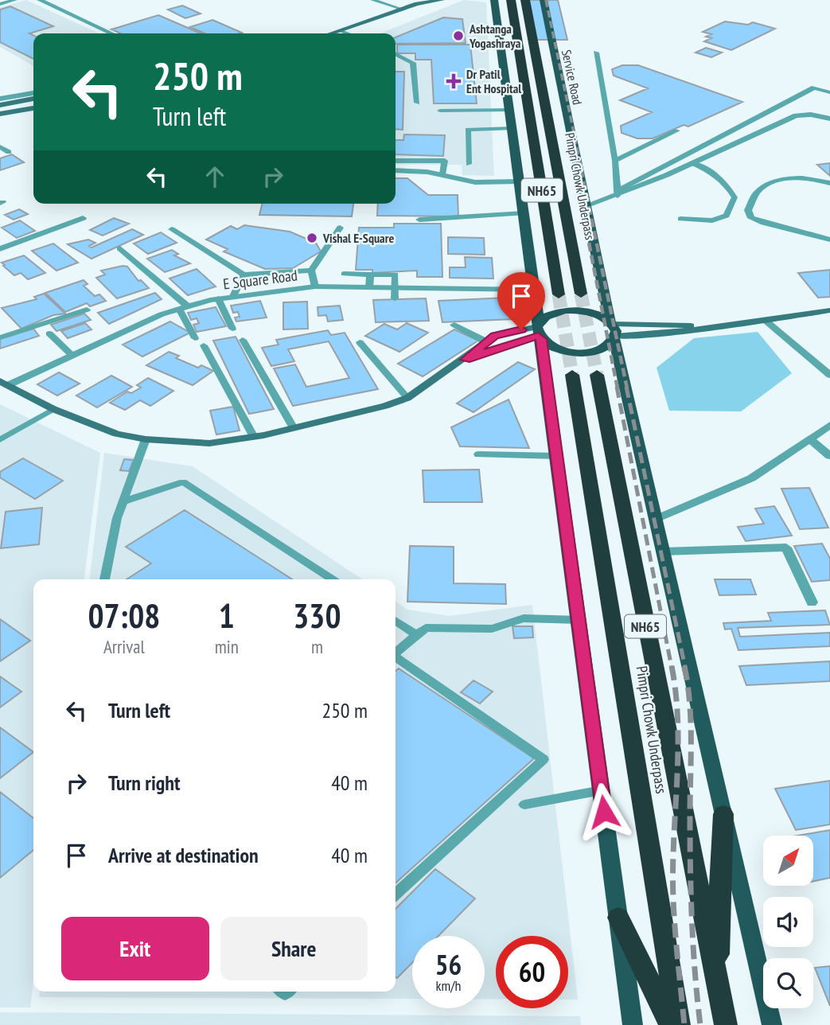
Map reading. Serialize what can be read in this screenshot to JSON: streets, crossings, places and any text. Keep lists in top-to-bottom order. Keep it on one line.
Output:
{"streets":{"highway":["Pimpri Chowk Underpass","NH65"],"main road":["Service Road"],"street":["E Square Road"]},"crossings":[["Pimpri Chowk Underpass","NH65"]],"places":{"other":["Ashtanga Yogashraya","Vishal E-Square"],"health":["Dr Patil Ent Hospital"]},"north":"top right","page":{"turn":["250 m","Turn left"],"eta":["07:08","Arrival","1","min","330","m"],"list":[{"name":"Turn left","value":"250 m"},{"name":"Turn right","value":"40 m"},{"name":"Arrive at destination","value":"40 m"}],"buttons":["Exit","Share"],"speed":"56 km/h","limit":"60"}}
